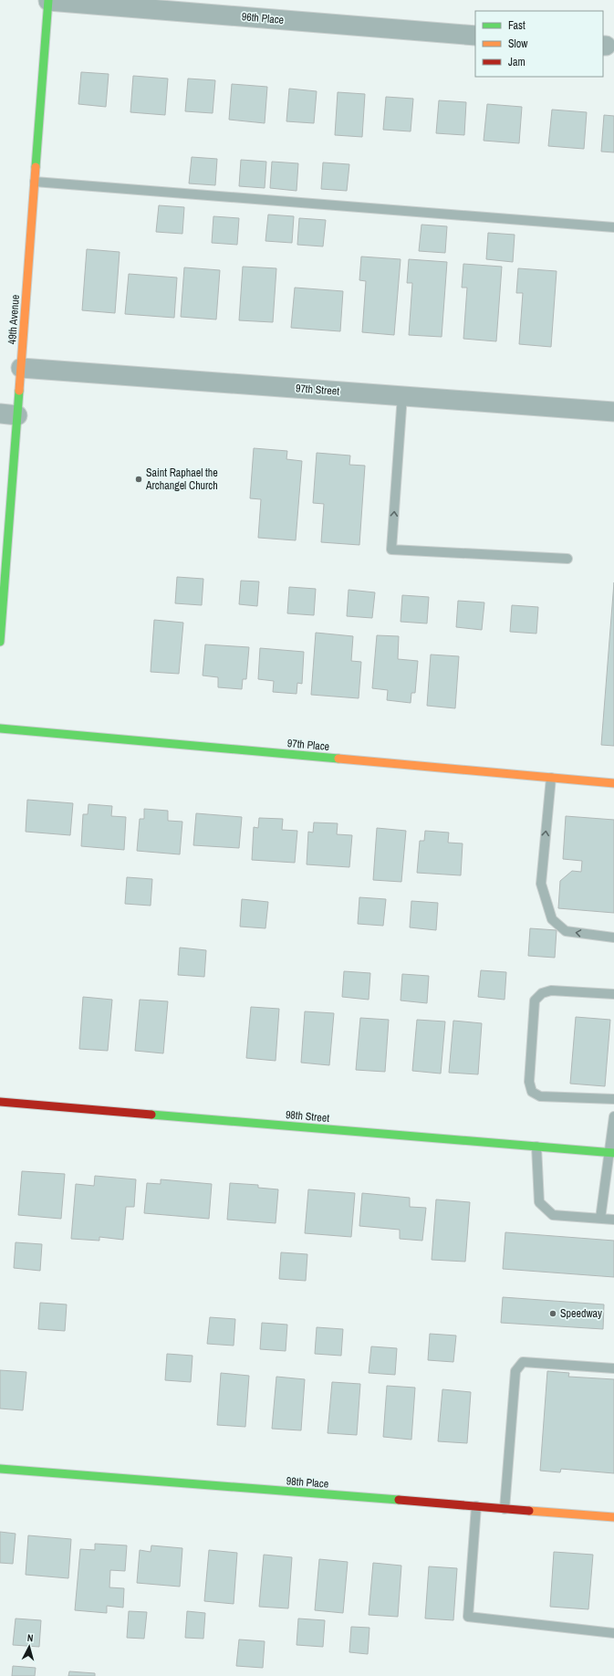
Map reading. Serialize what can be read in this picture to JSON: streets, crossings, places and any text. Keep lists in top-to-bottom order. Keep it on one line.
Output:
{"streets":{"street":["96th Place","49th Avenue","97th Street","97th Place","98th Street","98th Place"]},"crossings":[["96th Place","49th Avenue"],["49th Avenue","97th Street"]],"places":["Saint Raphael the Archangel Church","Speedway"],"legend":["Fast","Slow","Jam"],"north":"top"}
